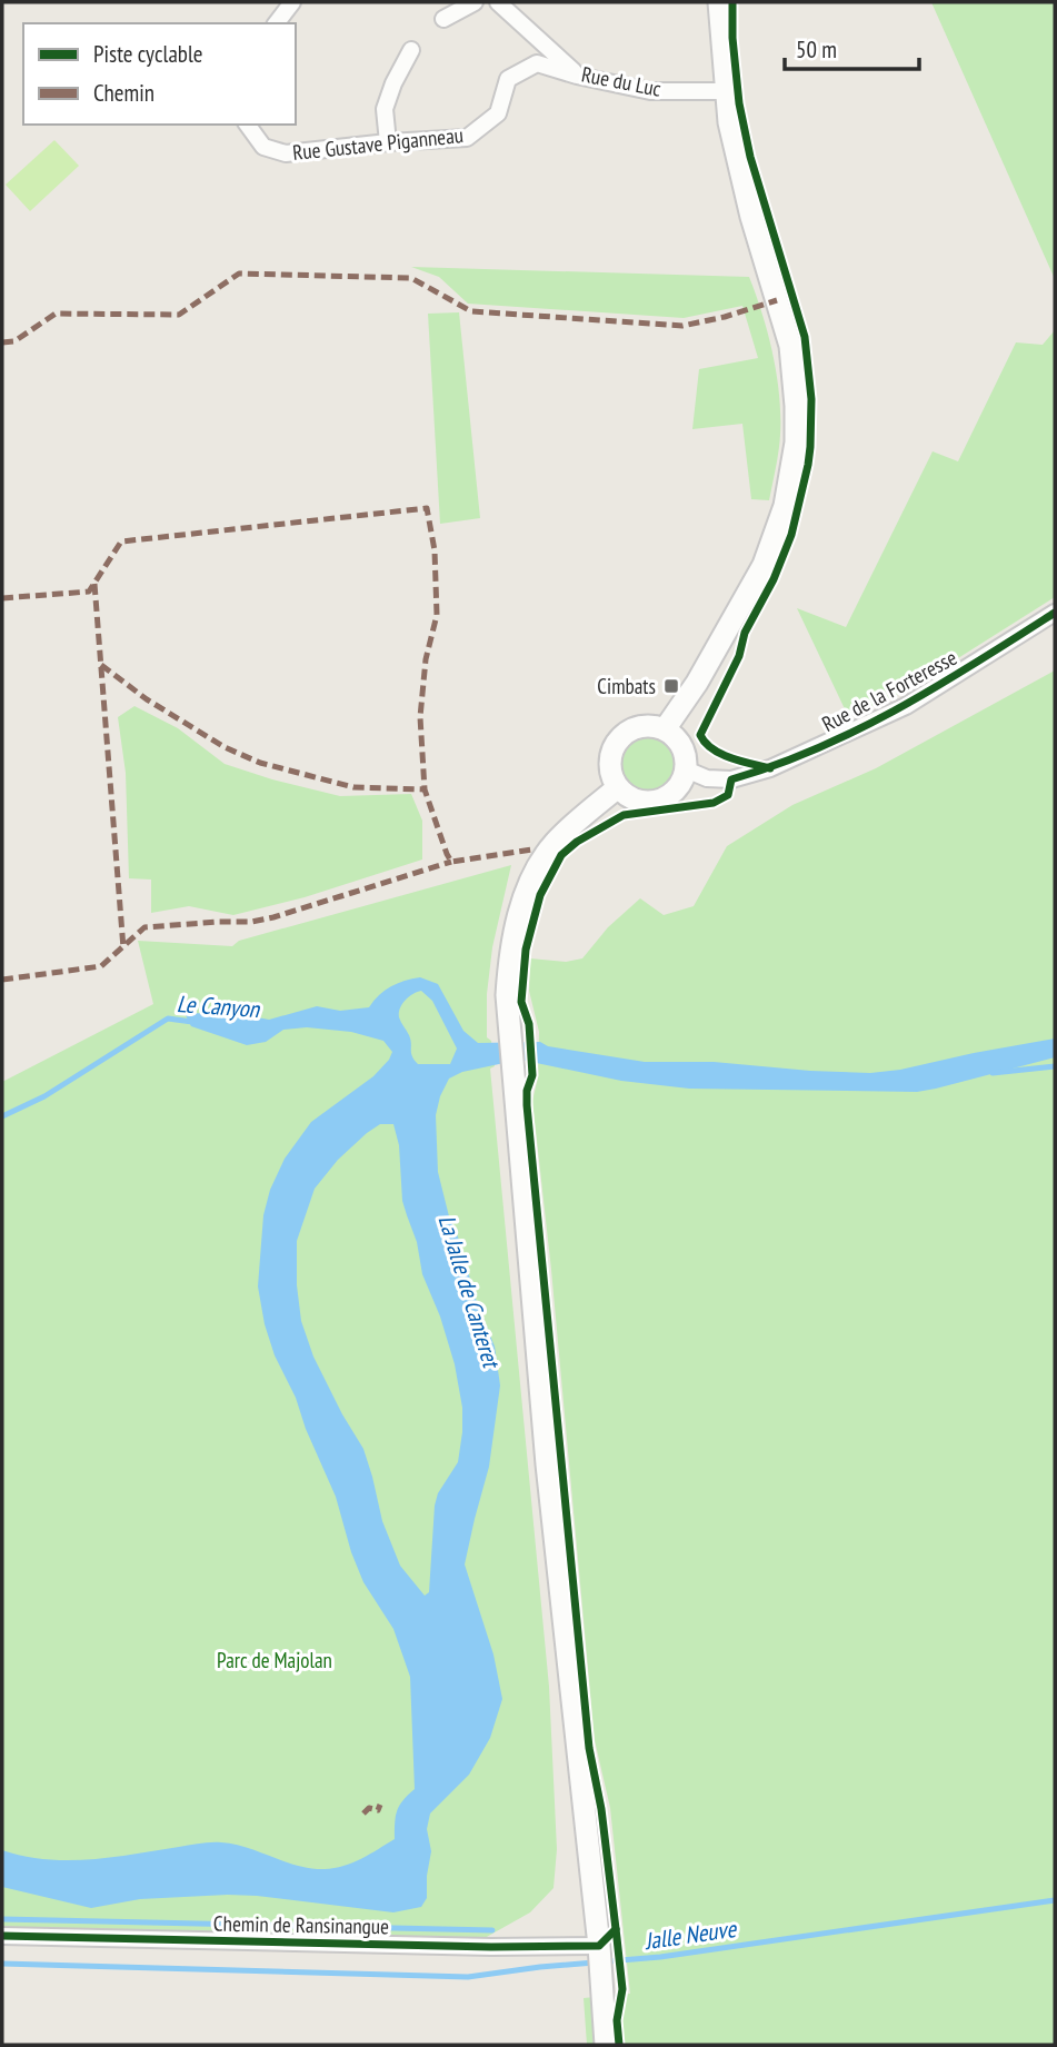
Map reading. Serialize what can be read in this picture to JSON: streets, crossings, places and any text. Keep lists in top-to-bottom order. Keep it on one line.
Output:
{"streets":{"street":["Rue du Luc","Rue Gustave Piganneau","Rue de la Forteresse","Chemin de Ransinangue"]},"crossings":[["Rue du Luc","Rue Gustave Piganneau"]],"water":["Le Canyon","La Jalle de Canteret","Jalle Neuve"],"parks":["Parc de Majolan"],"places":{"transit":["Cimbats"]},"legend":["Piste cyclable","Chemin"],"scale_bar":"50 m"}
